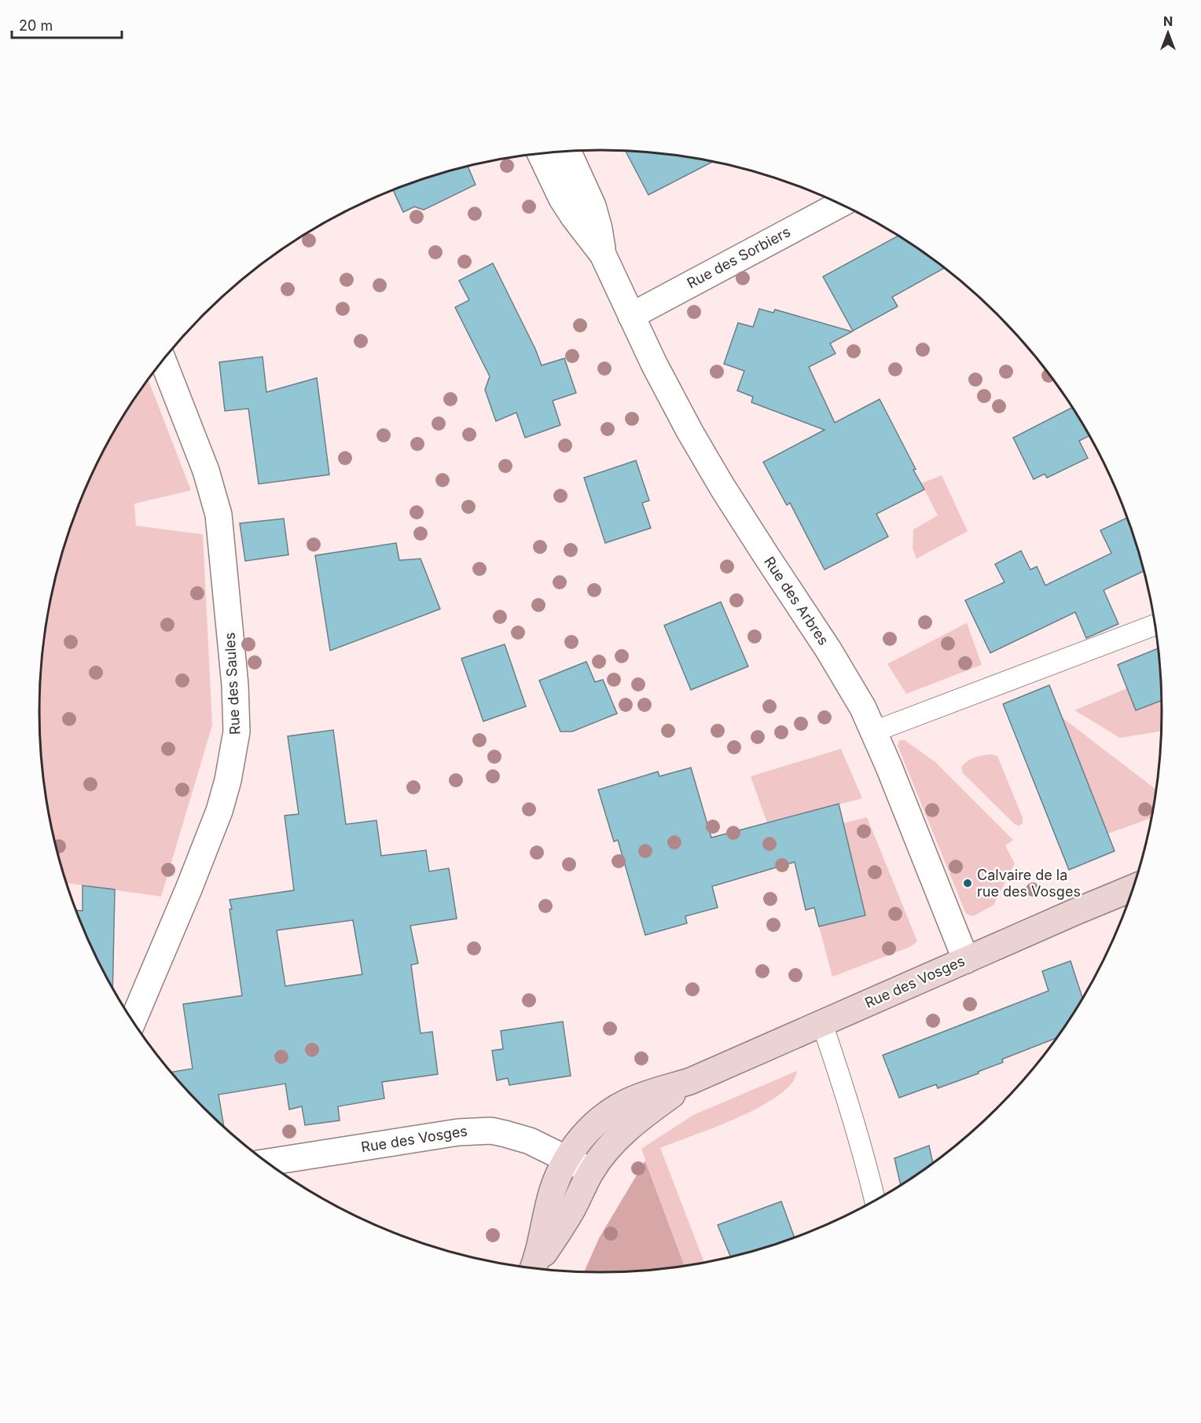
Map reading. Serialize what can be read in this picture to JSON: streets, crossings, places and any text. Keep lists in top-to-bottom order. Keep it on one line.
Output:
{"streets":{"main road":["Rue des Vosges"],"street":["Rue des Sorbiers","Rue des Arbres","Rue des Saules"]},"crossings":[["Rue des Sorbiers","Rue des Arbres"],["Rue des Arbres","Rue des Vosges"]],"places":["Calvaire de la rue des Vosges"],"scale_bar":"20 m","north":"top"}
